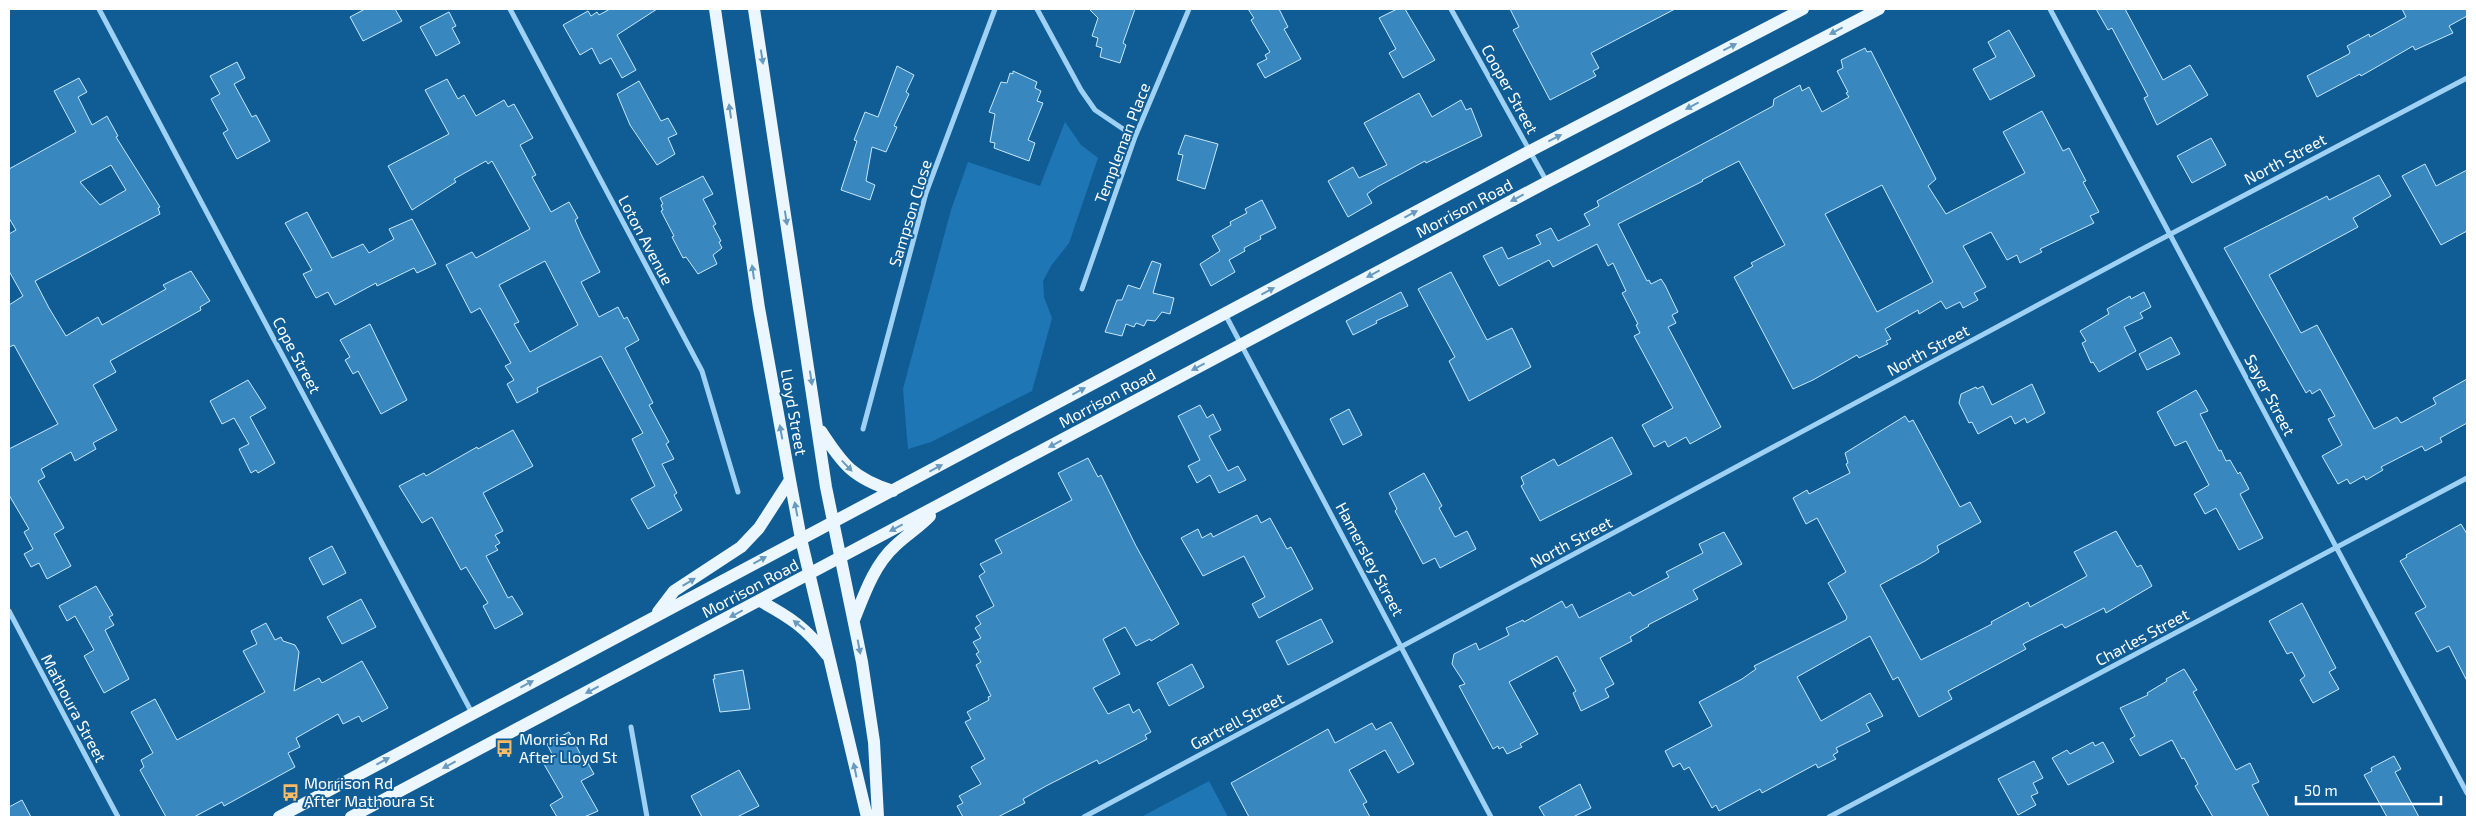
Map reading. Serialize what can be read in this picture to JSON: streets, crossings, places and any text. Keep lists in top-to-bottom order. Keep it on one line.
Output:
{"streets":{"main road":["Morrison Road","Lloyd Street"],"street":["Cooper Street","Templeman Place","North Street","Sampson Close","Loton Avenue","Cope Street","Sayer Street","Hamersley Street","Charles Street","Mathoura Street","Gartrell Street"]},"crossings":[["Cooper Street","Morrison Road"],["North Street","Sayer Street"],["North Street","Hamersley Street"],["North Street","Gartrell Street"],["Morrison Road","Cope Street"],["Morrison Road","Lloyd Street"],["Morrison Road","Hamersley Street"],["Sayer Street","Charles Street"],["Hamersley Street","Gartrell Street"]],"places":{"bus stop":["Morrison Rd After Lloyd St","Morrison Rd After Mathoura St"]},"scale_bar":"50 m"}
